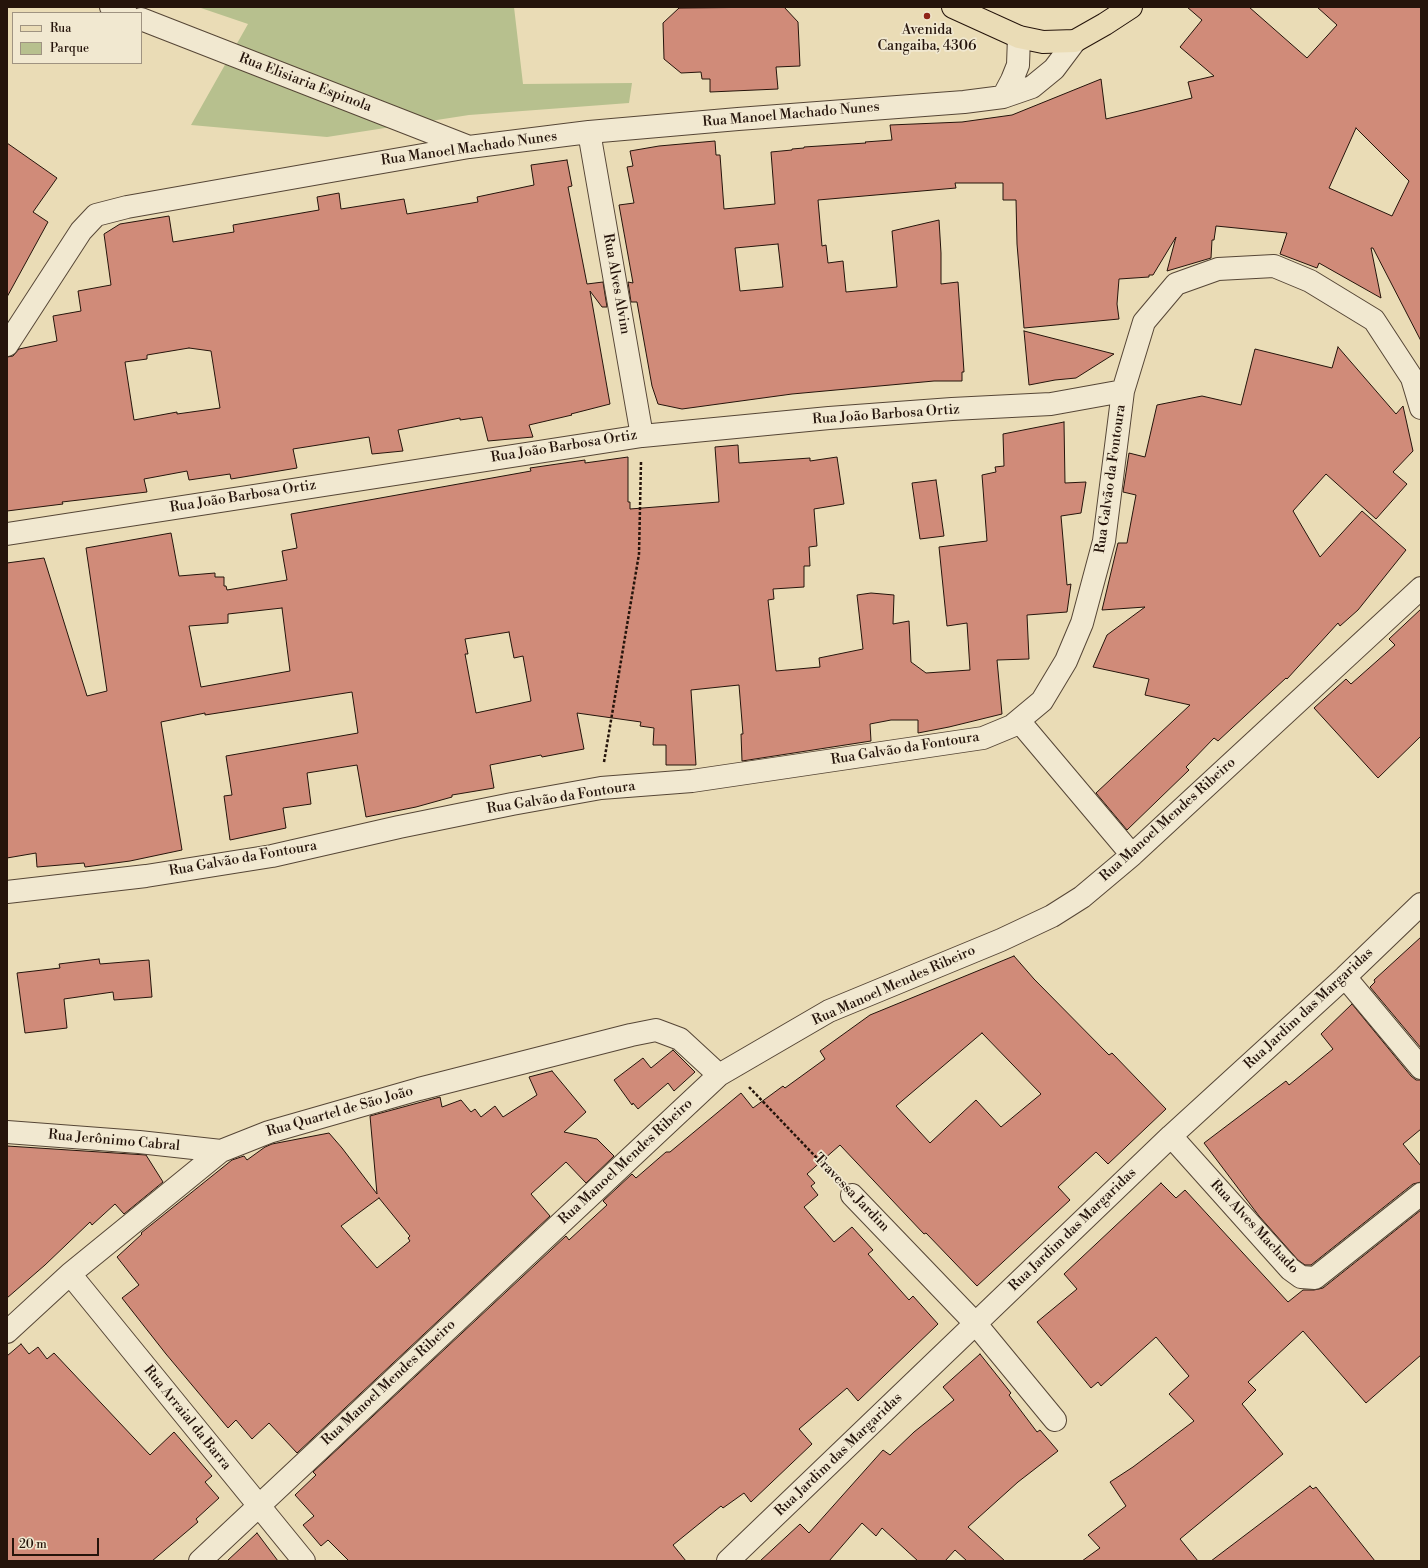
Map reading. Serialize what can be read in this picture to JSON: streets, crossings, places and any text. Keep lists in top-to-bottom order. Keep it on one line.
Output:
{"streets":{"street":["Rua Elisiaria Espinola","Rua Manoel Machado Nunes","Rua Alves Alvim","Rua João Barbosa Ortiz","Rua Galvão da Fontoura","Rua Manoel Mendes Ribeiro","Rua Jardim das Margaridas","Rua Quartel de São João","Rua Jerônimo Cabral","Travessa Jardim","Rua Alves Machado","Rua Arraial da Barra"]},"crossings":[["Rua Elisiaria Espinola","Rua Manoel Machado Nunes"],["Rua Manoel Machado Nunes","Rua Alves Alvim"],["Rua Alves Alvim","Rua João Barbosa Ortiz"],["Rua João Barbosa Ortiz","Rua Galvão da Fontoura"],["Rua Manoel Mendes Ribeiro","Rua Quartel de São João"],["Rua Manoel Mendes Ribeiro","Travessa Jardim"],["Rua Manoel Mendes Ribeiro","Rua Arraial da Barra"],["Rua Jardim das Margaridas","Travessa Jardim"],["Rua Jardim das Margaridas","Rua Alves Machado"],["Rua Quartel de São João","Rua Jerônimo Cabral"],["Rua Quartel de São João","Travessa Jardim"],["Rua Quartel de São João","Rua Arraial da Barra"]],"places":["Avenida Cangaiba, 4306"],"legend":["Rua","Parque"],"scale_bar":"20 m"}
